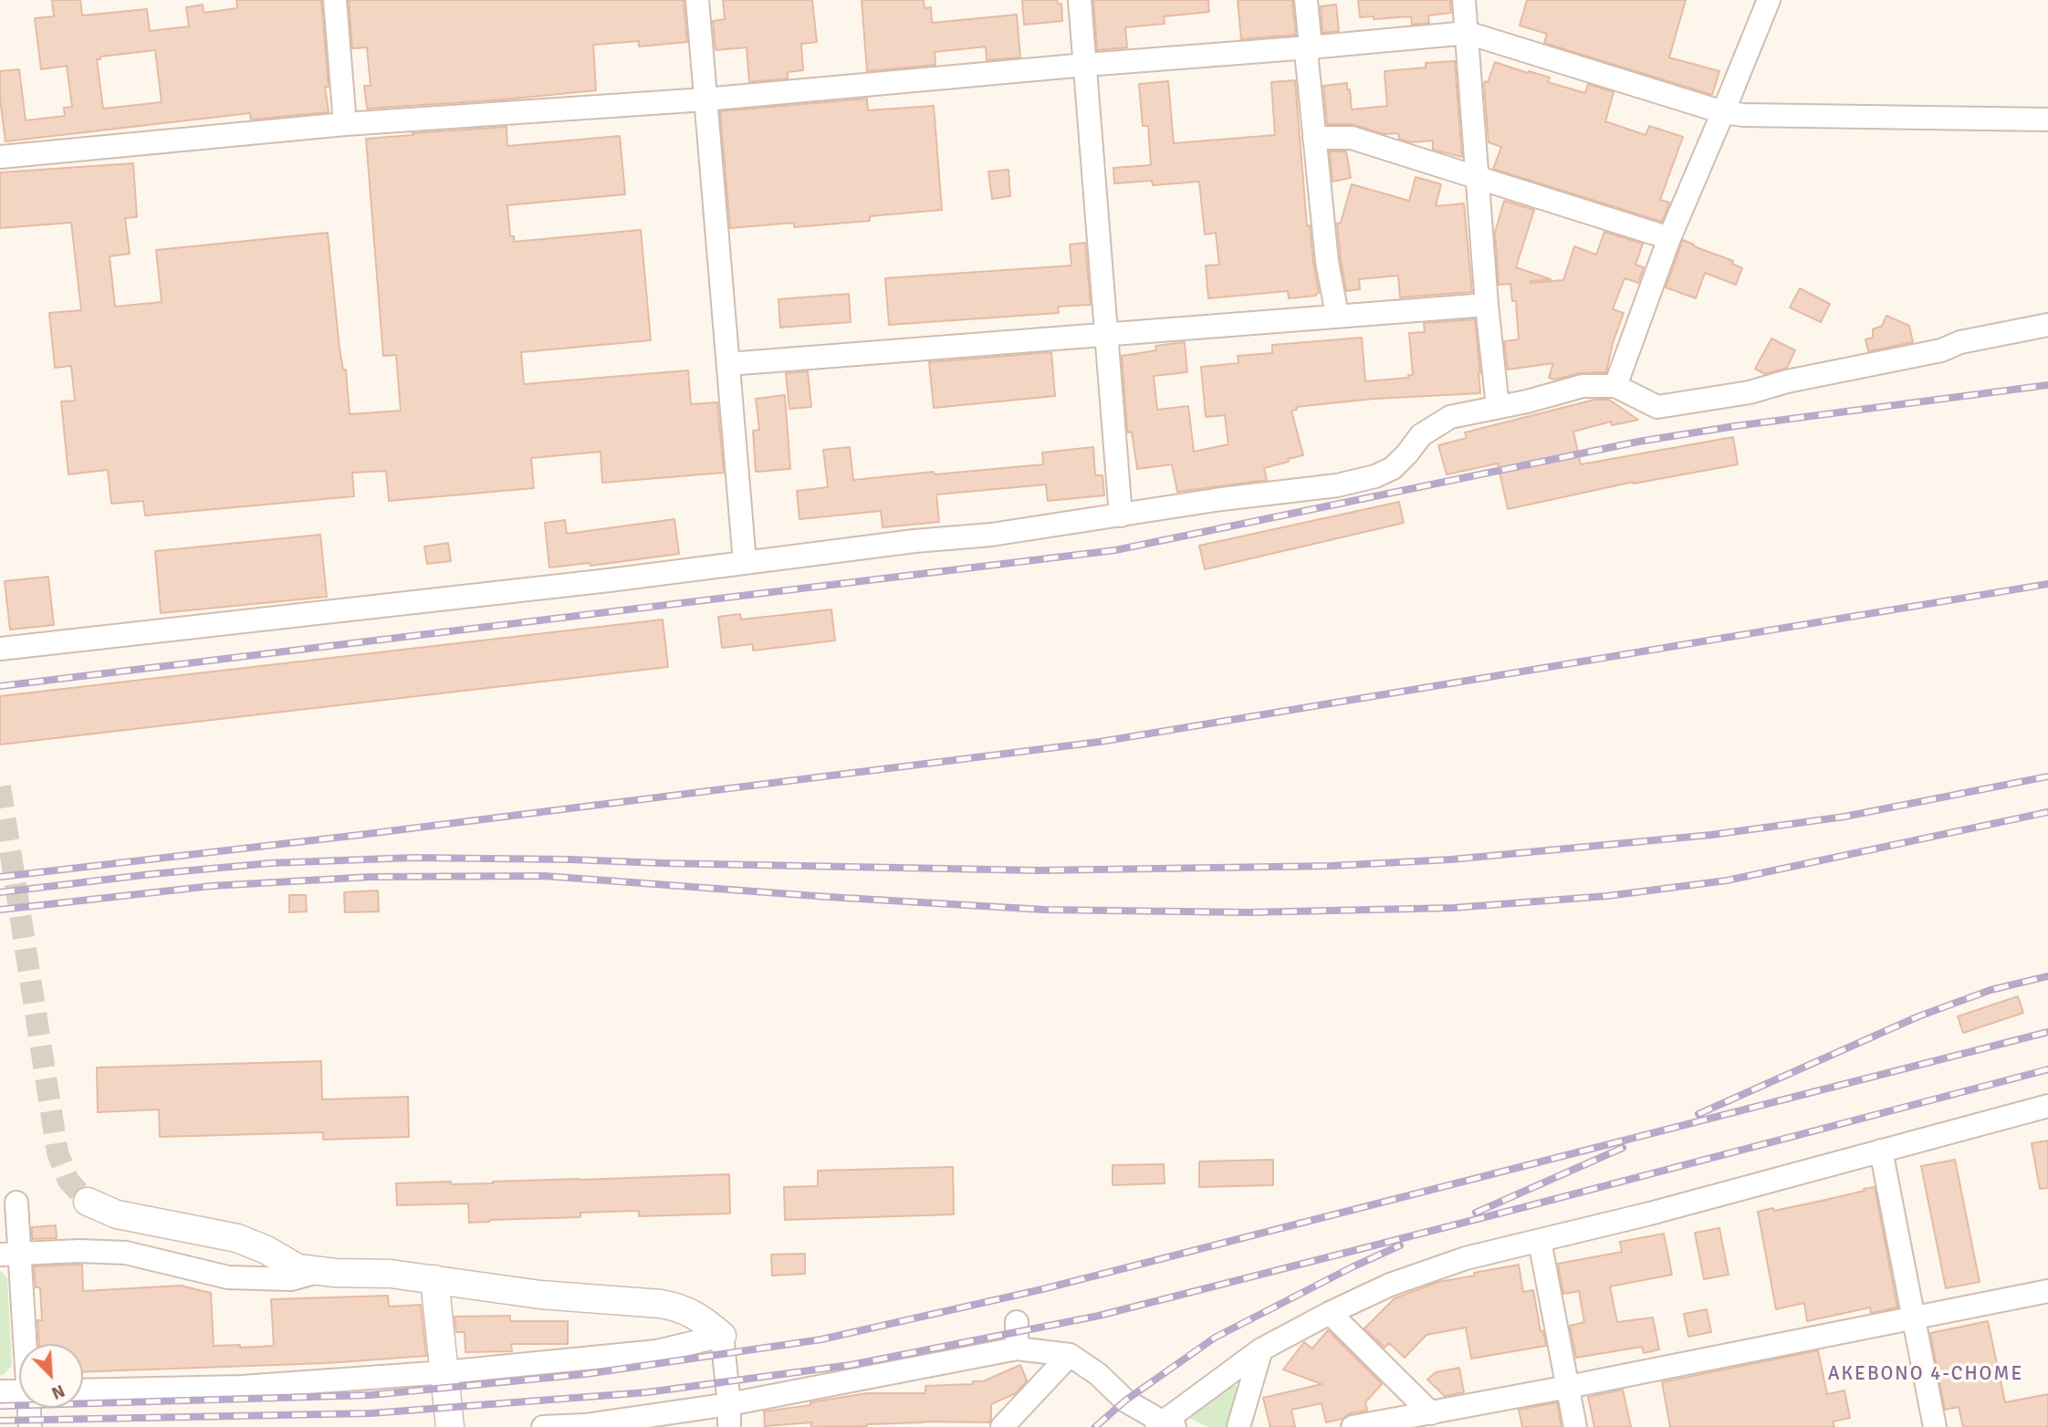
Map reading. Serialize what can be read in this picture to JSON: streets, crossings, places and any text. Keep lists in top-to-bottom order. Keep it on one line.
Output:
{"districts":["AKEBONO 4-CHOME"],"north":"bottom right"}
